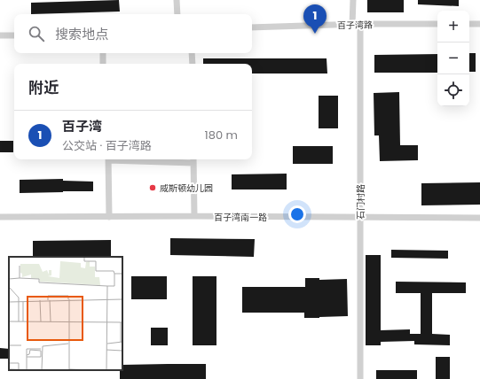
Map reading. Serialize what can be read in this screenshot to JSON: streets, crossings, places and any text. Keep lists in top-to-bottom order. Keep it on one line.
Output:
{"streets":{"street":["百子湾路","石门村路","百子湾南一路"]},"crossings":[["百子湾路","石门村路"],["石门村路","百子湾南一路"]],"places":["威斯顿幼儿园"],"page":{"pins":"1","map_buttons":["+","−"],"search":"搜索地点","heading":"附近","list":[{"mark":"1","name":"百子湾","note":"公交站 · 百子湾路","value":"180 m"}]}}
